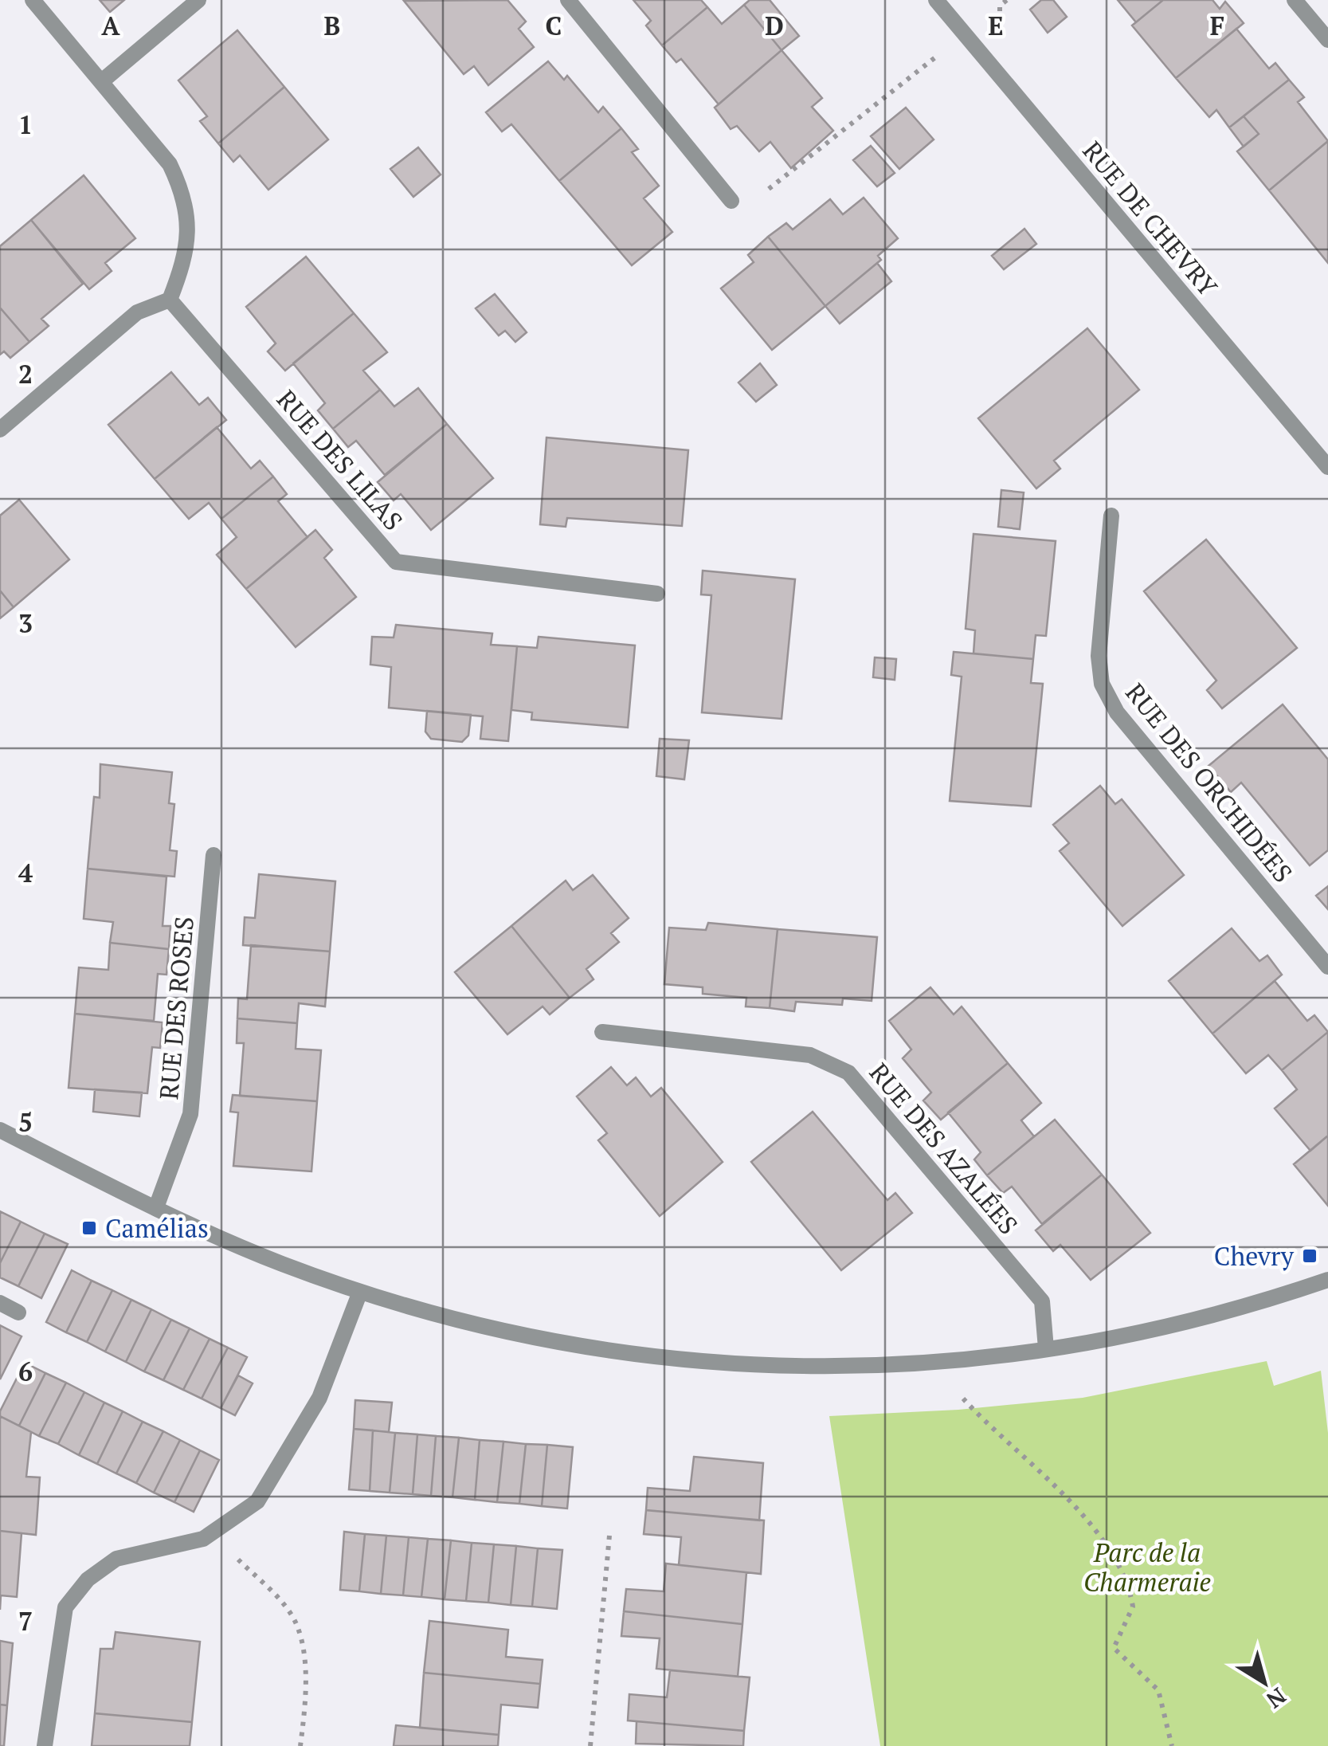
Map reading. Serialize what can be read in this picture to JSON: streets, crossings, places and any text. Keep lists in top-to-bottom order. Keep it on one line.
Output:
{"streets":{"street":["RUE DE CHEVRY","RUE DES LILAS","RUE DES ORCHIDÉES","RUE DES ROSES","RUE DES AZALÉES"]},"parks":["Parc de la Charmeraie"],"places":{"transit":["Camélias","Chevry"]},"north":"bottom right","grid":{"columns":["A","B","C","D","E","F"],"rows":["1","2","3","4","5","6","7"]}}
